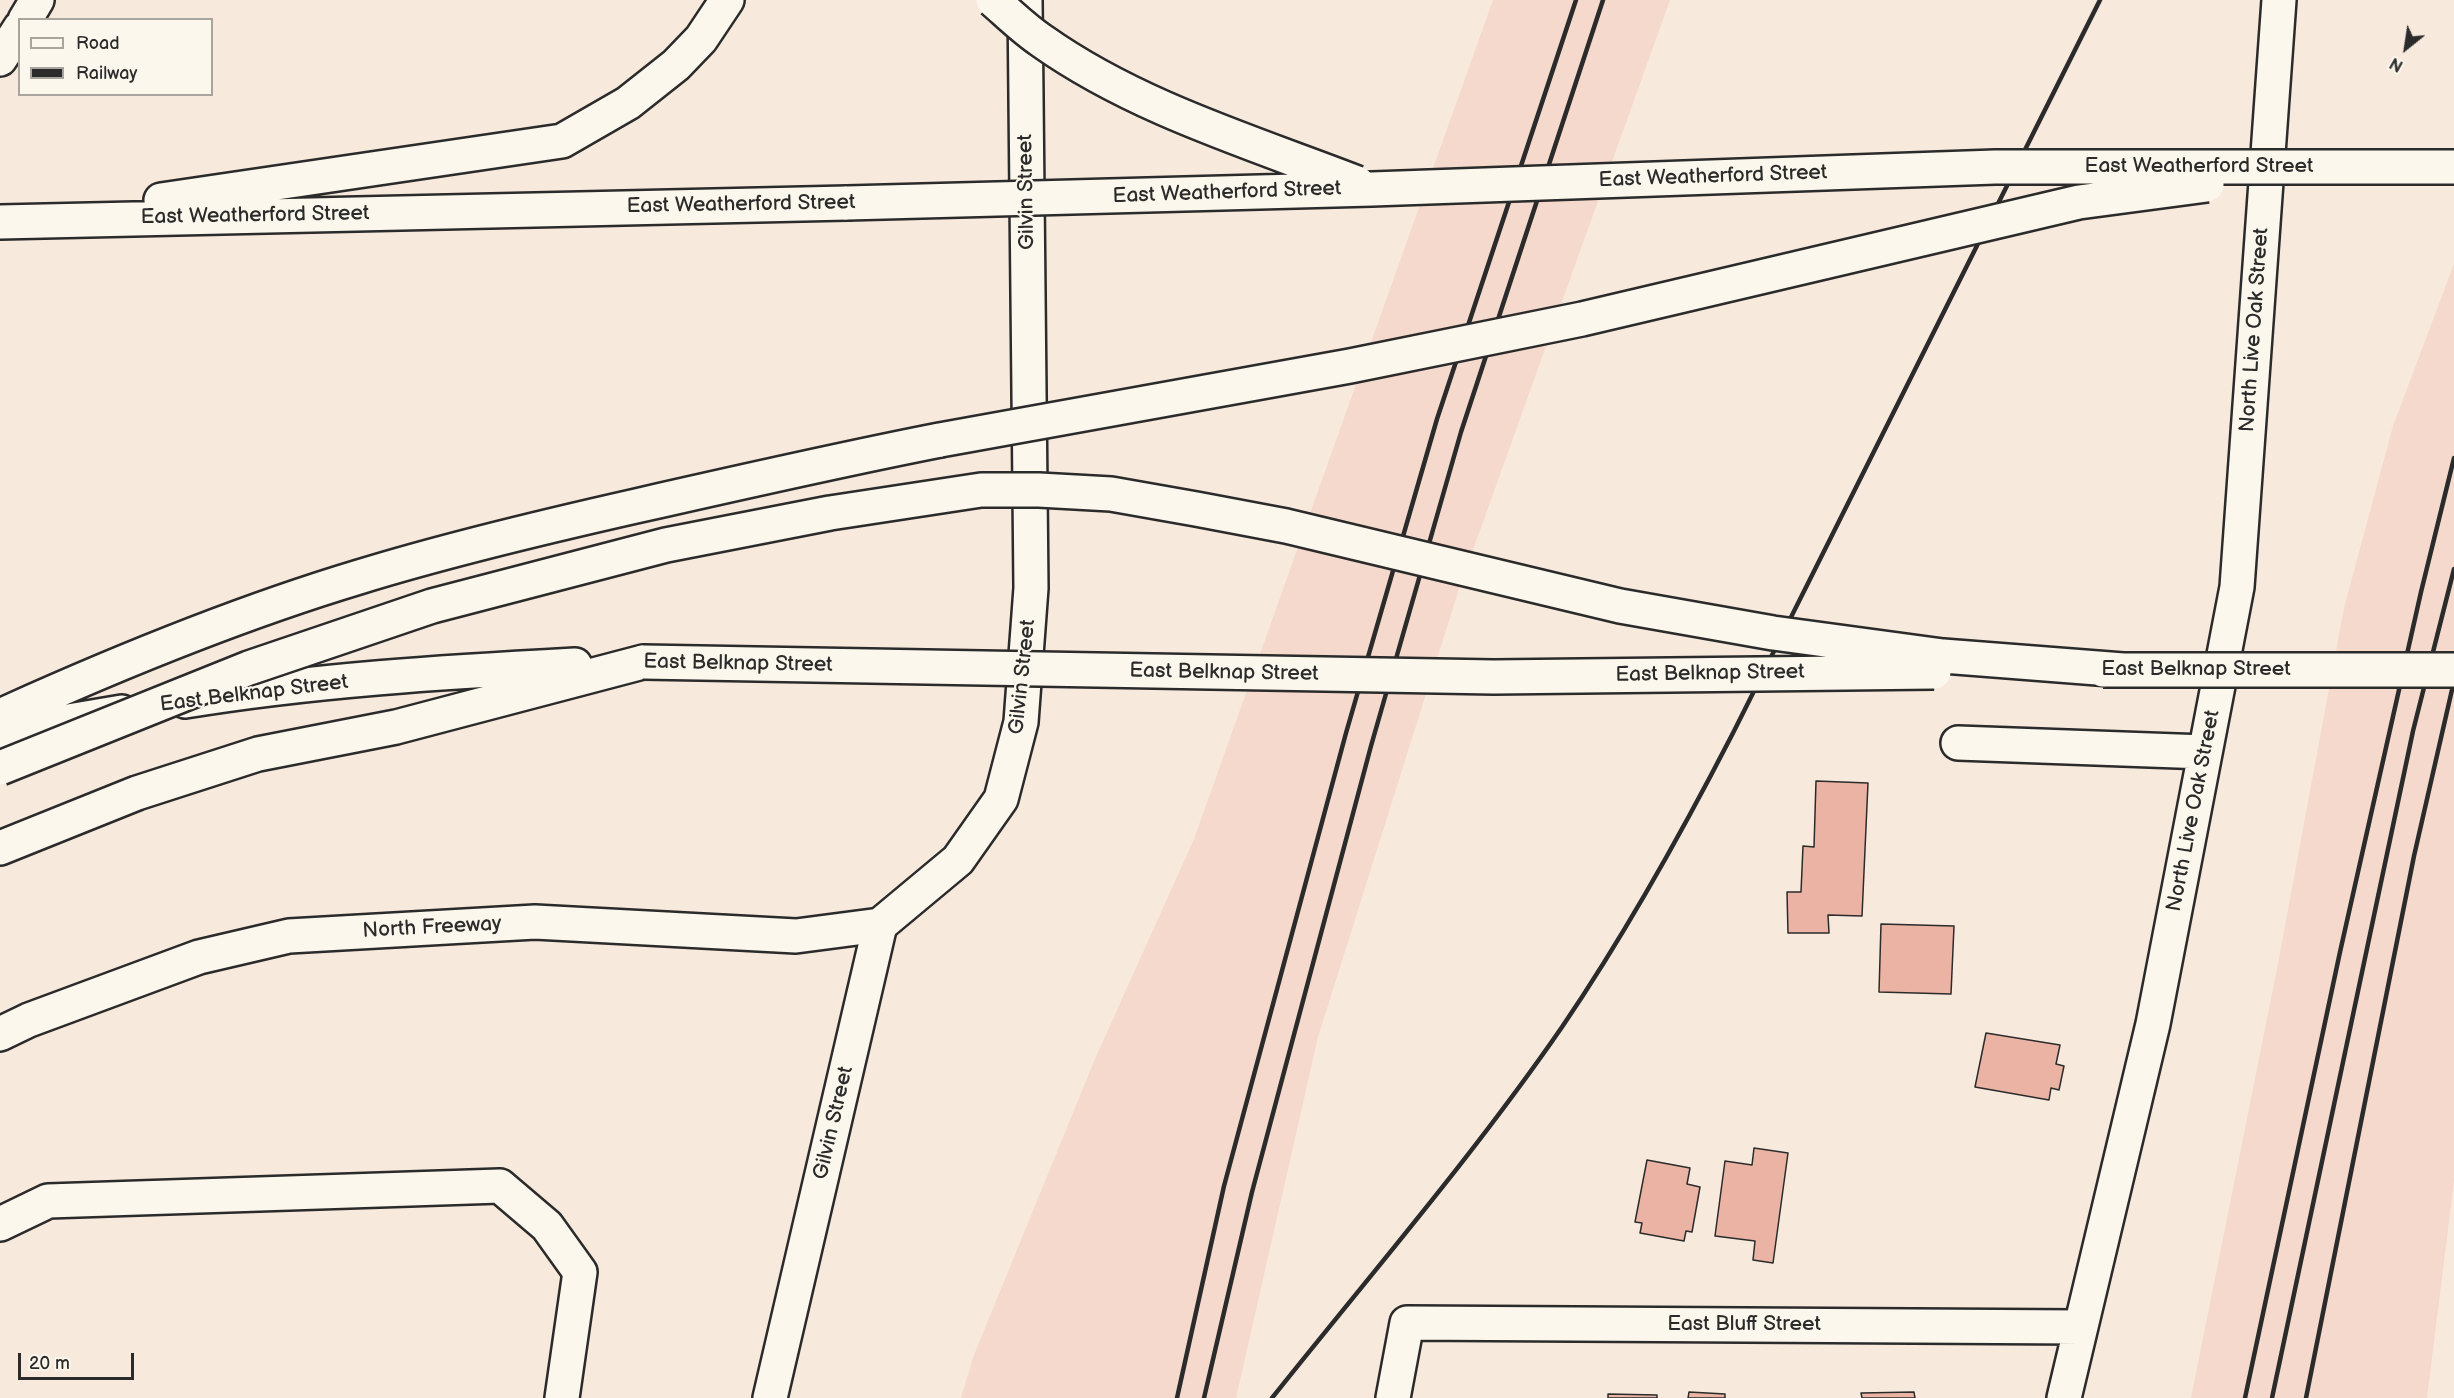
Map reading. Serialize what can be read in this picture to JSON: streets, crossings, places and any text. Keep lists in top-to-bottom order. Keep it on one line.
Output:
{"streets":{"main road":["East Weatherford Street","Gilvin Street","North Live Oak Street","East Belknap Street","North Freeway","East Bluff Street"]},"crossings":[["Gilvin Street","North Freeway"],["North Live Oak Street","East Bluff Street"]],"legend":["Road","Railway"],"scale_bar":"20 m","north":"bottom left"}
